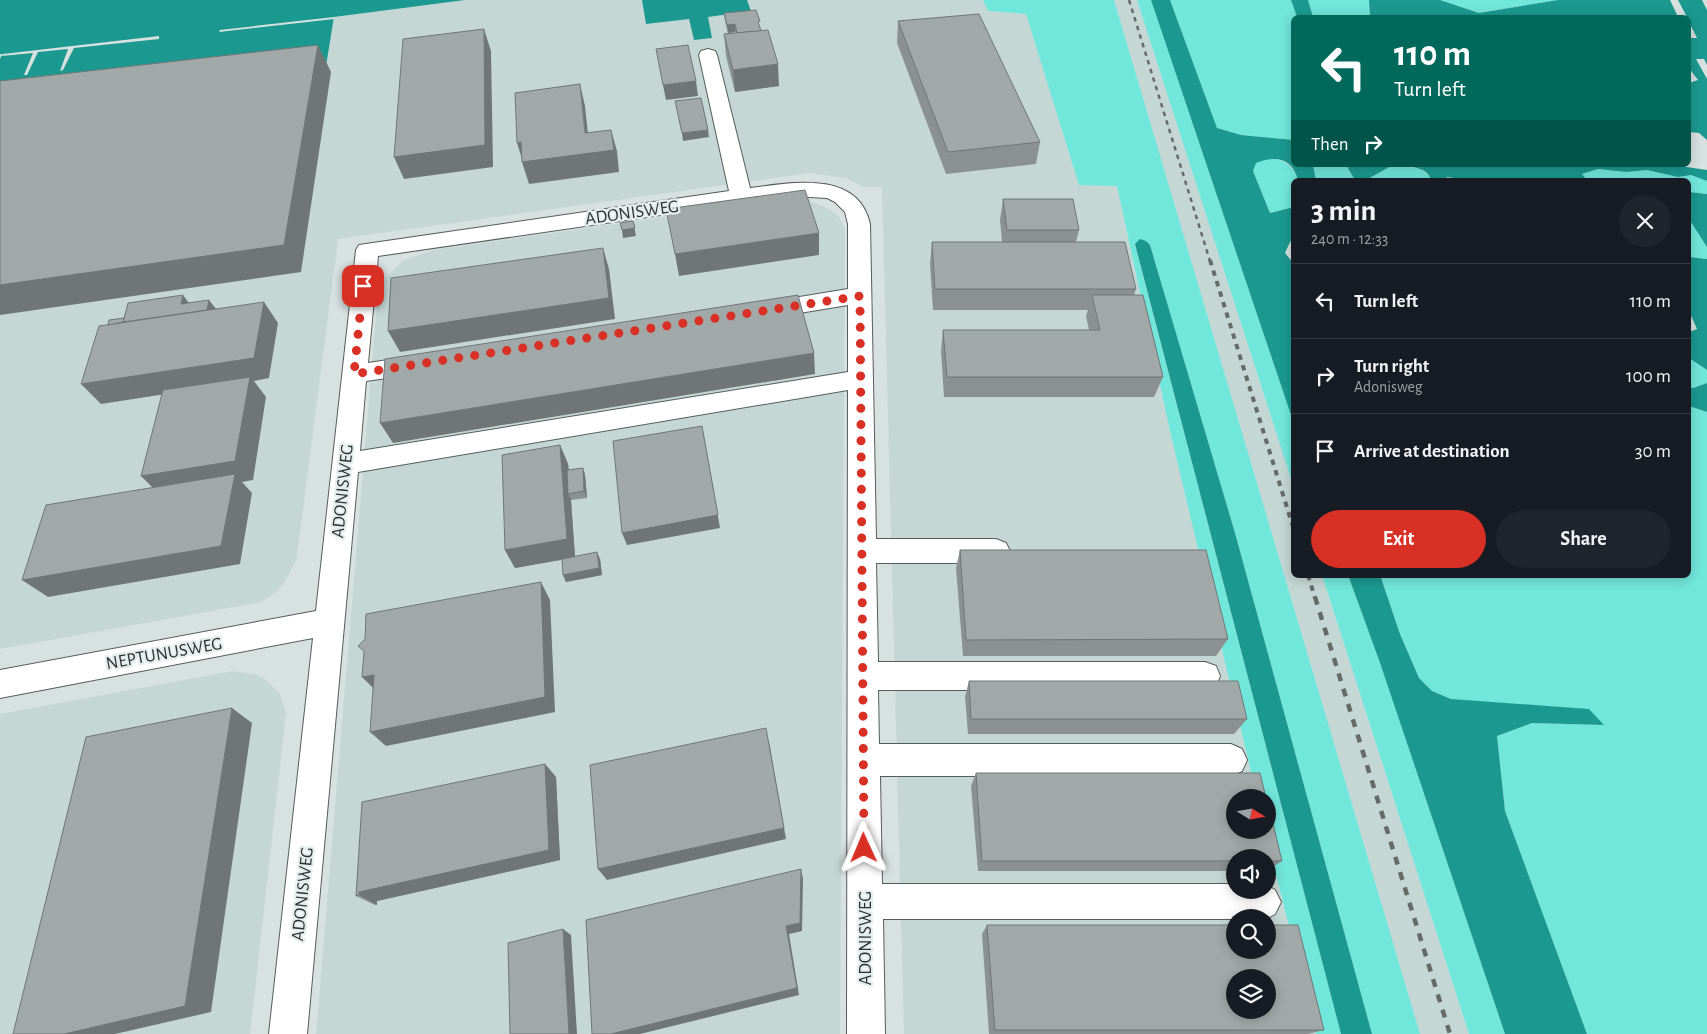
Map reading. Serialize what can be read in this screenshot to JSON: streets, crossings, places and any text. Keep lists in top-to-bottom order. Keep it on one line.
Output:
{"streets":{"street":["ADONISWEG","NEPTUNUSWEG"]},"crossings":[["ADONISWEG","NEPTUNUSWEG"]],"north":"right","page":{"turn":["110 m","Turn left"],"then":"Then","heading":["3 min","240 m · 12:33"],"list":[{"name":"Turn left","value":"110 m"},{"name":"Turn right","note":"Adonisweg","value":"100 m"},{"name":"Arrive at destination","value":"30 m"}],"buttons":["Exit","Share"]}}
